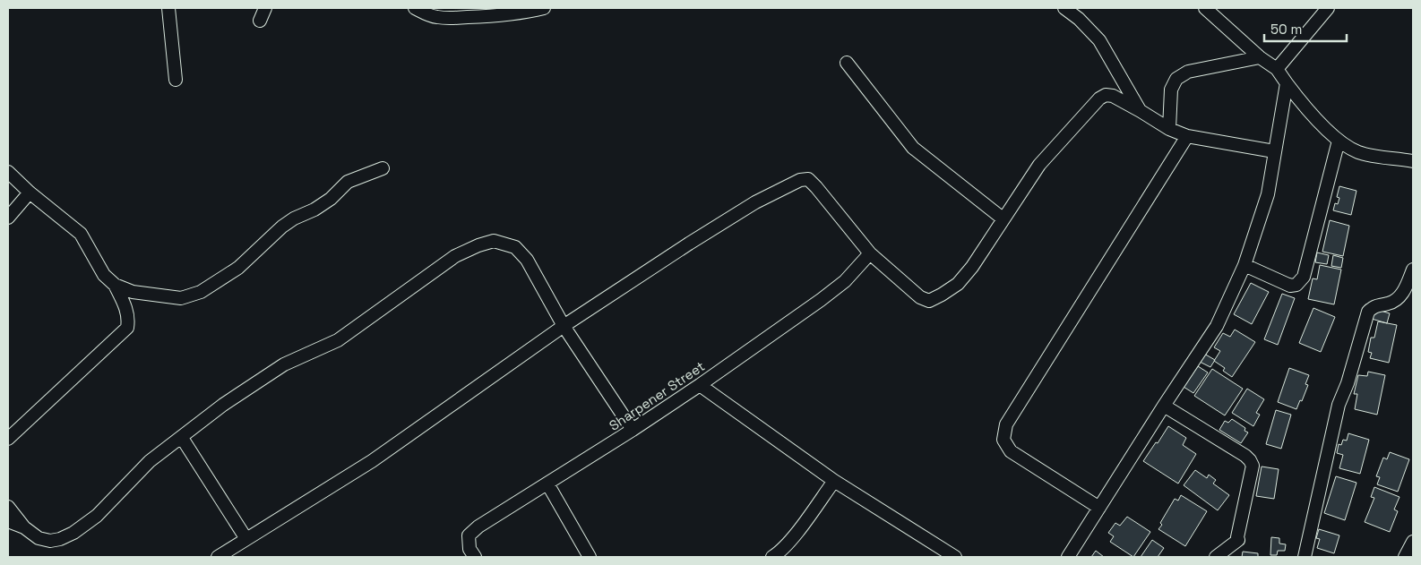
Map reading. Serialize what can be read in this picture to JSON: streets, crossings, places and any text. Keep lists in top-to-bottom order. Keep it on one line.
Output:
{"streets":{"street":["Sharpener Street"]},"scale_bar":"50 m"}
